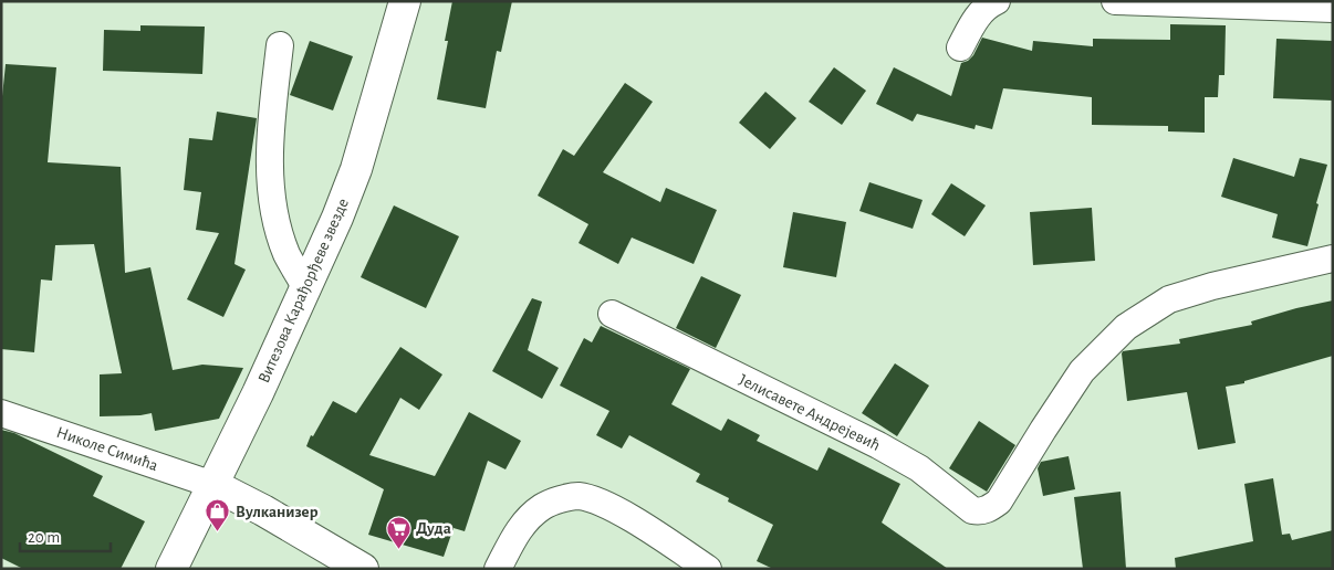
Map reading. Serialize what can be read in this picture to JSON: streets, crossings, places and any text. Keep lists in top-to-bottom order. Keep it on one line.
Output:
{"streets":{"main road":["Витезова Карађорђеве звезде"],"street":["Јелисавете Андрејевић","Николе Симића"]},"crossings":[["Витезова Карађорђеве звезде","Николе Симића"]],"places":{"shop":["Вулканизер"],"supermarket":["Дуда"]},"scale_bar":"20 m"}
